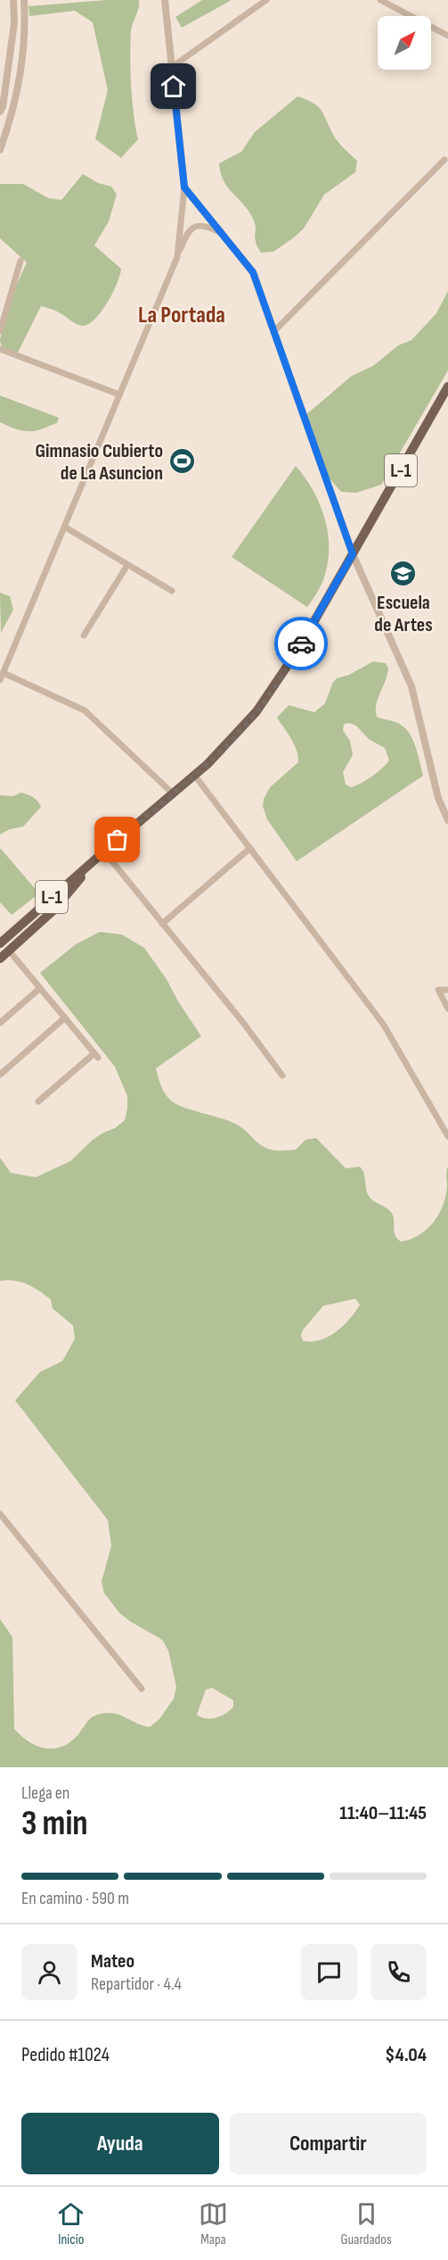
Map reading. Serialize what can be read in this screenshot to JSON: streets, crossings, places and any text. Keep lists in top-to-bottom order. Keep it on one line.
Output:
{"streets":{"main road":["L-1"]},"districts":["La Portada"],"places":{"sports":["Gimnasio Cubierto de La Asuncion"],"school or university":["Escuela de Artes"]},"north":"top right","page":{"heading":["3 min","Llega en","11:40–11:45"],"panel":["Mateo","Repartidor · 4.4","Pedido #1024","$4.04"],"bar":"En camino · 590 m","buttons":["Ayuda","Compartir"],"tabs":["Inicio","Mapa","Guardados"]}}
